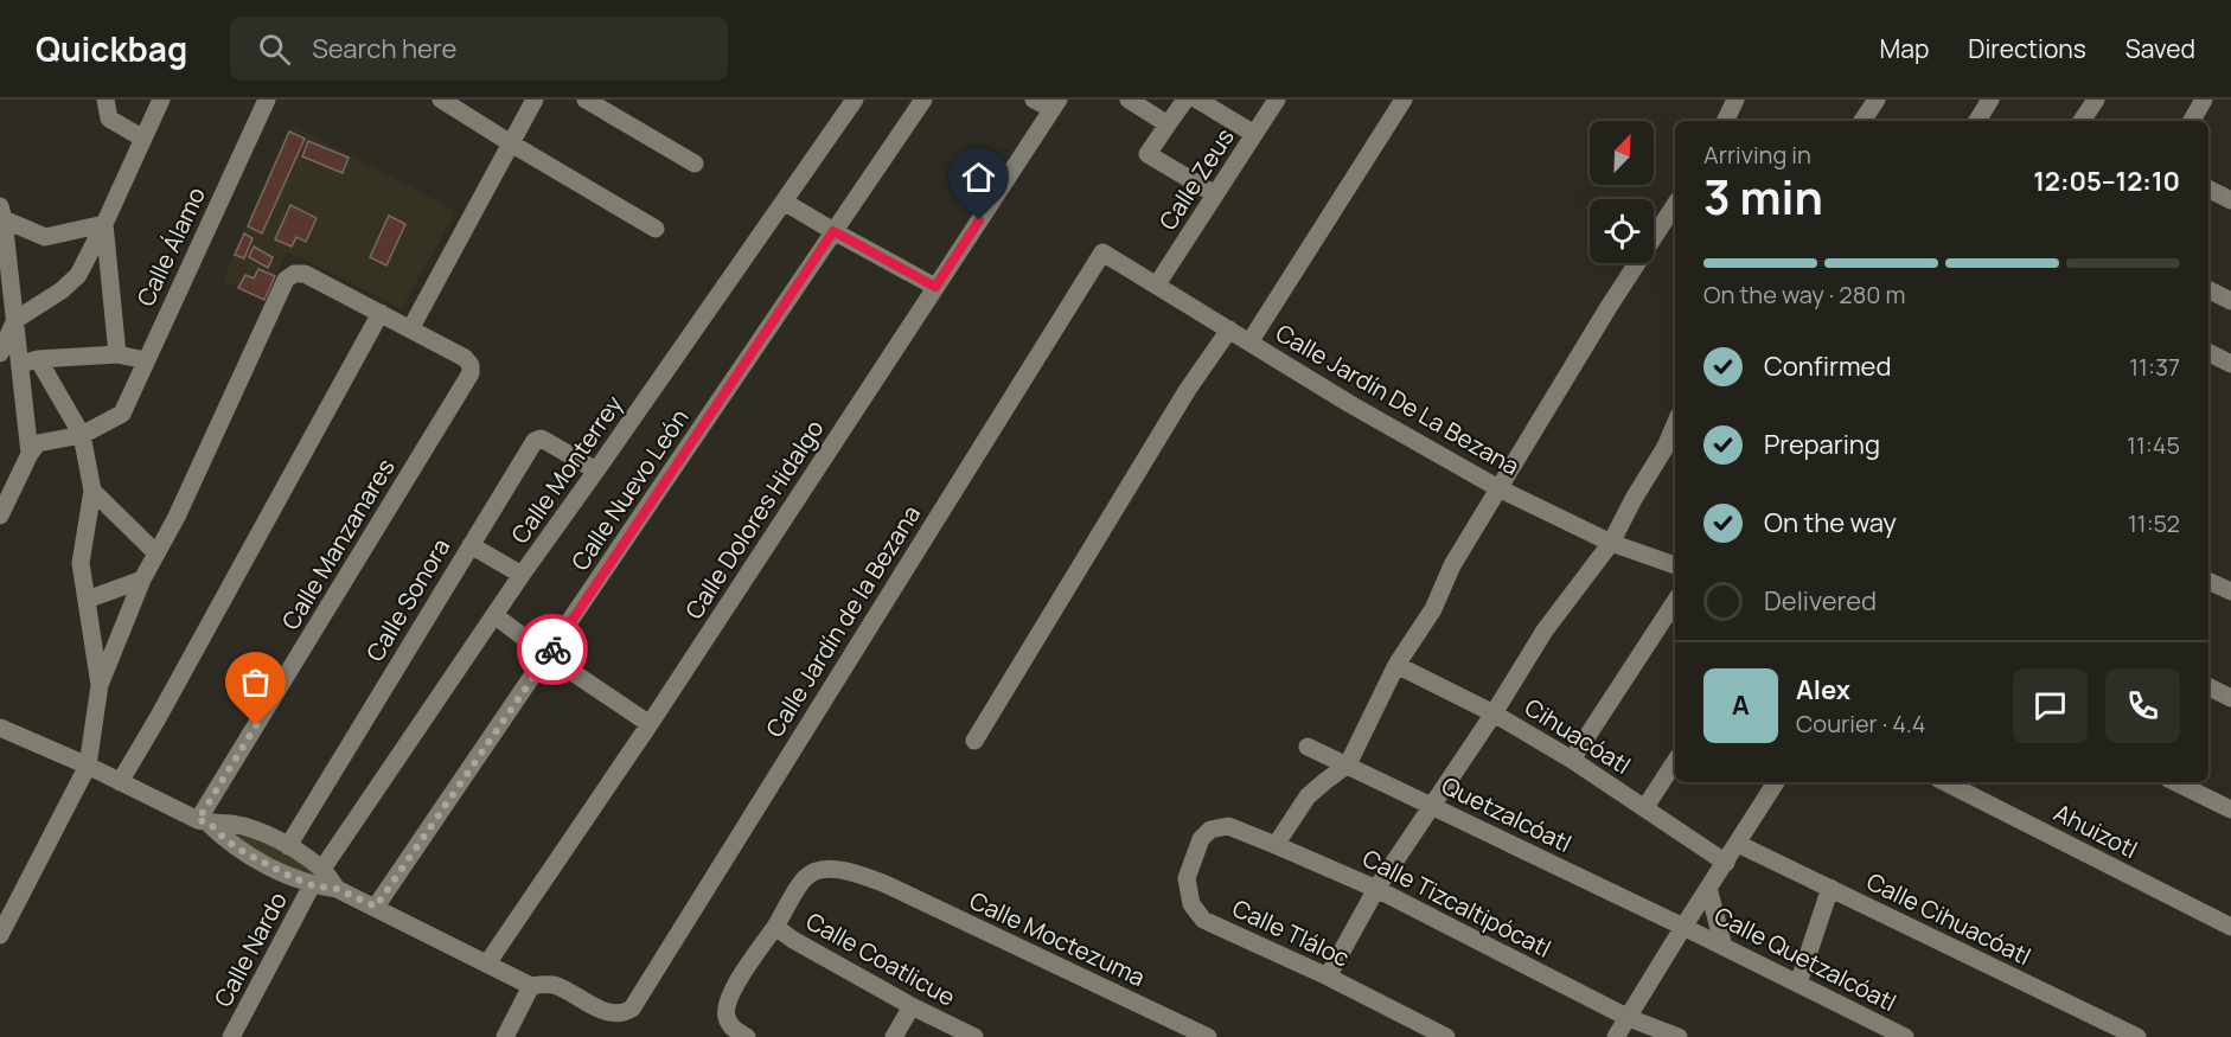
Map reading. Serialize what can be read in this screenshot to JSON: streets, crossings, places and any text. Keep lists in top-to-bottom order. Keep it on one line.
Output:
{"streets":{"street":["Calle Zeus","Calle Álamo","Calle Jardín De La Bezana","Calle Monterrey","Calle Nuevo León","Calle Dolores Hidalgo","Calle Manzanares","Calle Sonora","Calle Jardín de la Bezana","Cihuacóatl","Quetzalcóatl","Ahuizotl","Calle Tizcaltipócatl","Calle Cihuacóatl","Calle Tláloc","Calle Moctezuma","Calle Nardo","Calle Coatlicue","Calle Quetzalcóatl"]},"crossings":[["Calle Zeus","Calle Jardín De La Bezana"],["Calle Jardín De La Bezana","Calle Jardín de la Bezana"],["Calle Monterrey","Calle Sonora"],["Quetzalcóatl","Calle Quetzalcóatl"],["Calle Tizcaltipócatl","Calle Tláloc"],["Calle Moctezuma","Calle Coatlicue"]],"north":"top right","page":{"header":"Quickbag","search":"Search here","nav":["Map","Directions","Saved"],"heading":["3 min","Arriving in","12:05–12:10"],"panel":["Alex","Courier · 4.4"],"bar":"On the way · 280 m","list":[["Confirmed","11:37"],["Preparing","11:45"],["On the way","11:52"],"Delivered"],"round":"A"}}
